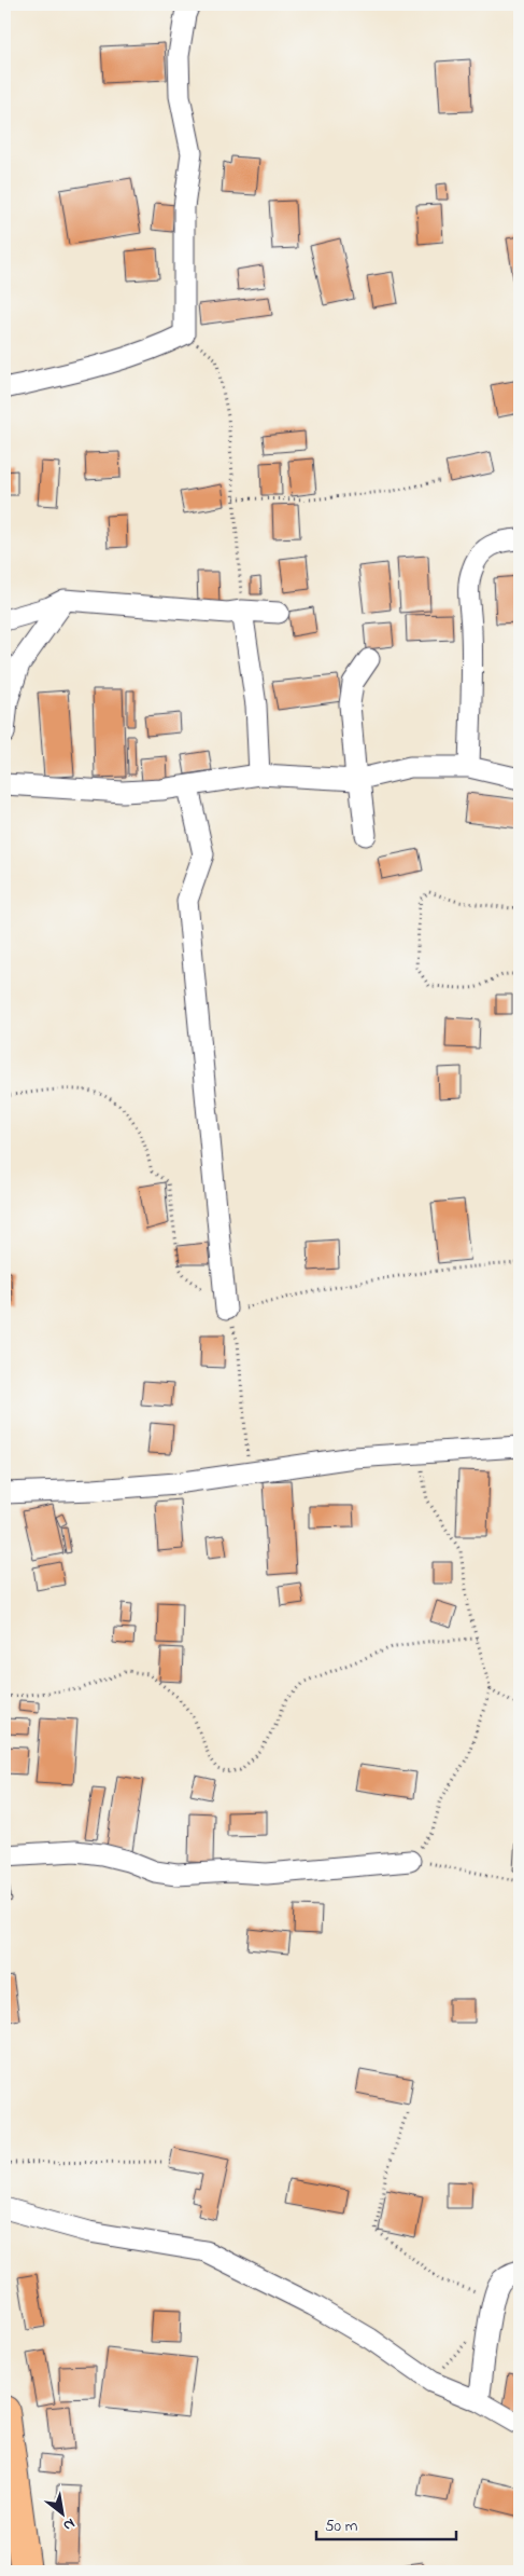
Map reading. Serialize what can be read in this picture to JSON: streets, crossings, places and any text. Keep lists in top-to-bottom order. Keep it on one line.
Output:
{"scale_bar":"50 m","north":"bottom right"}
